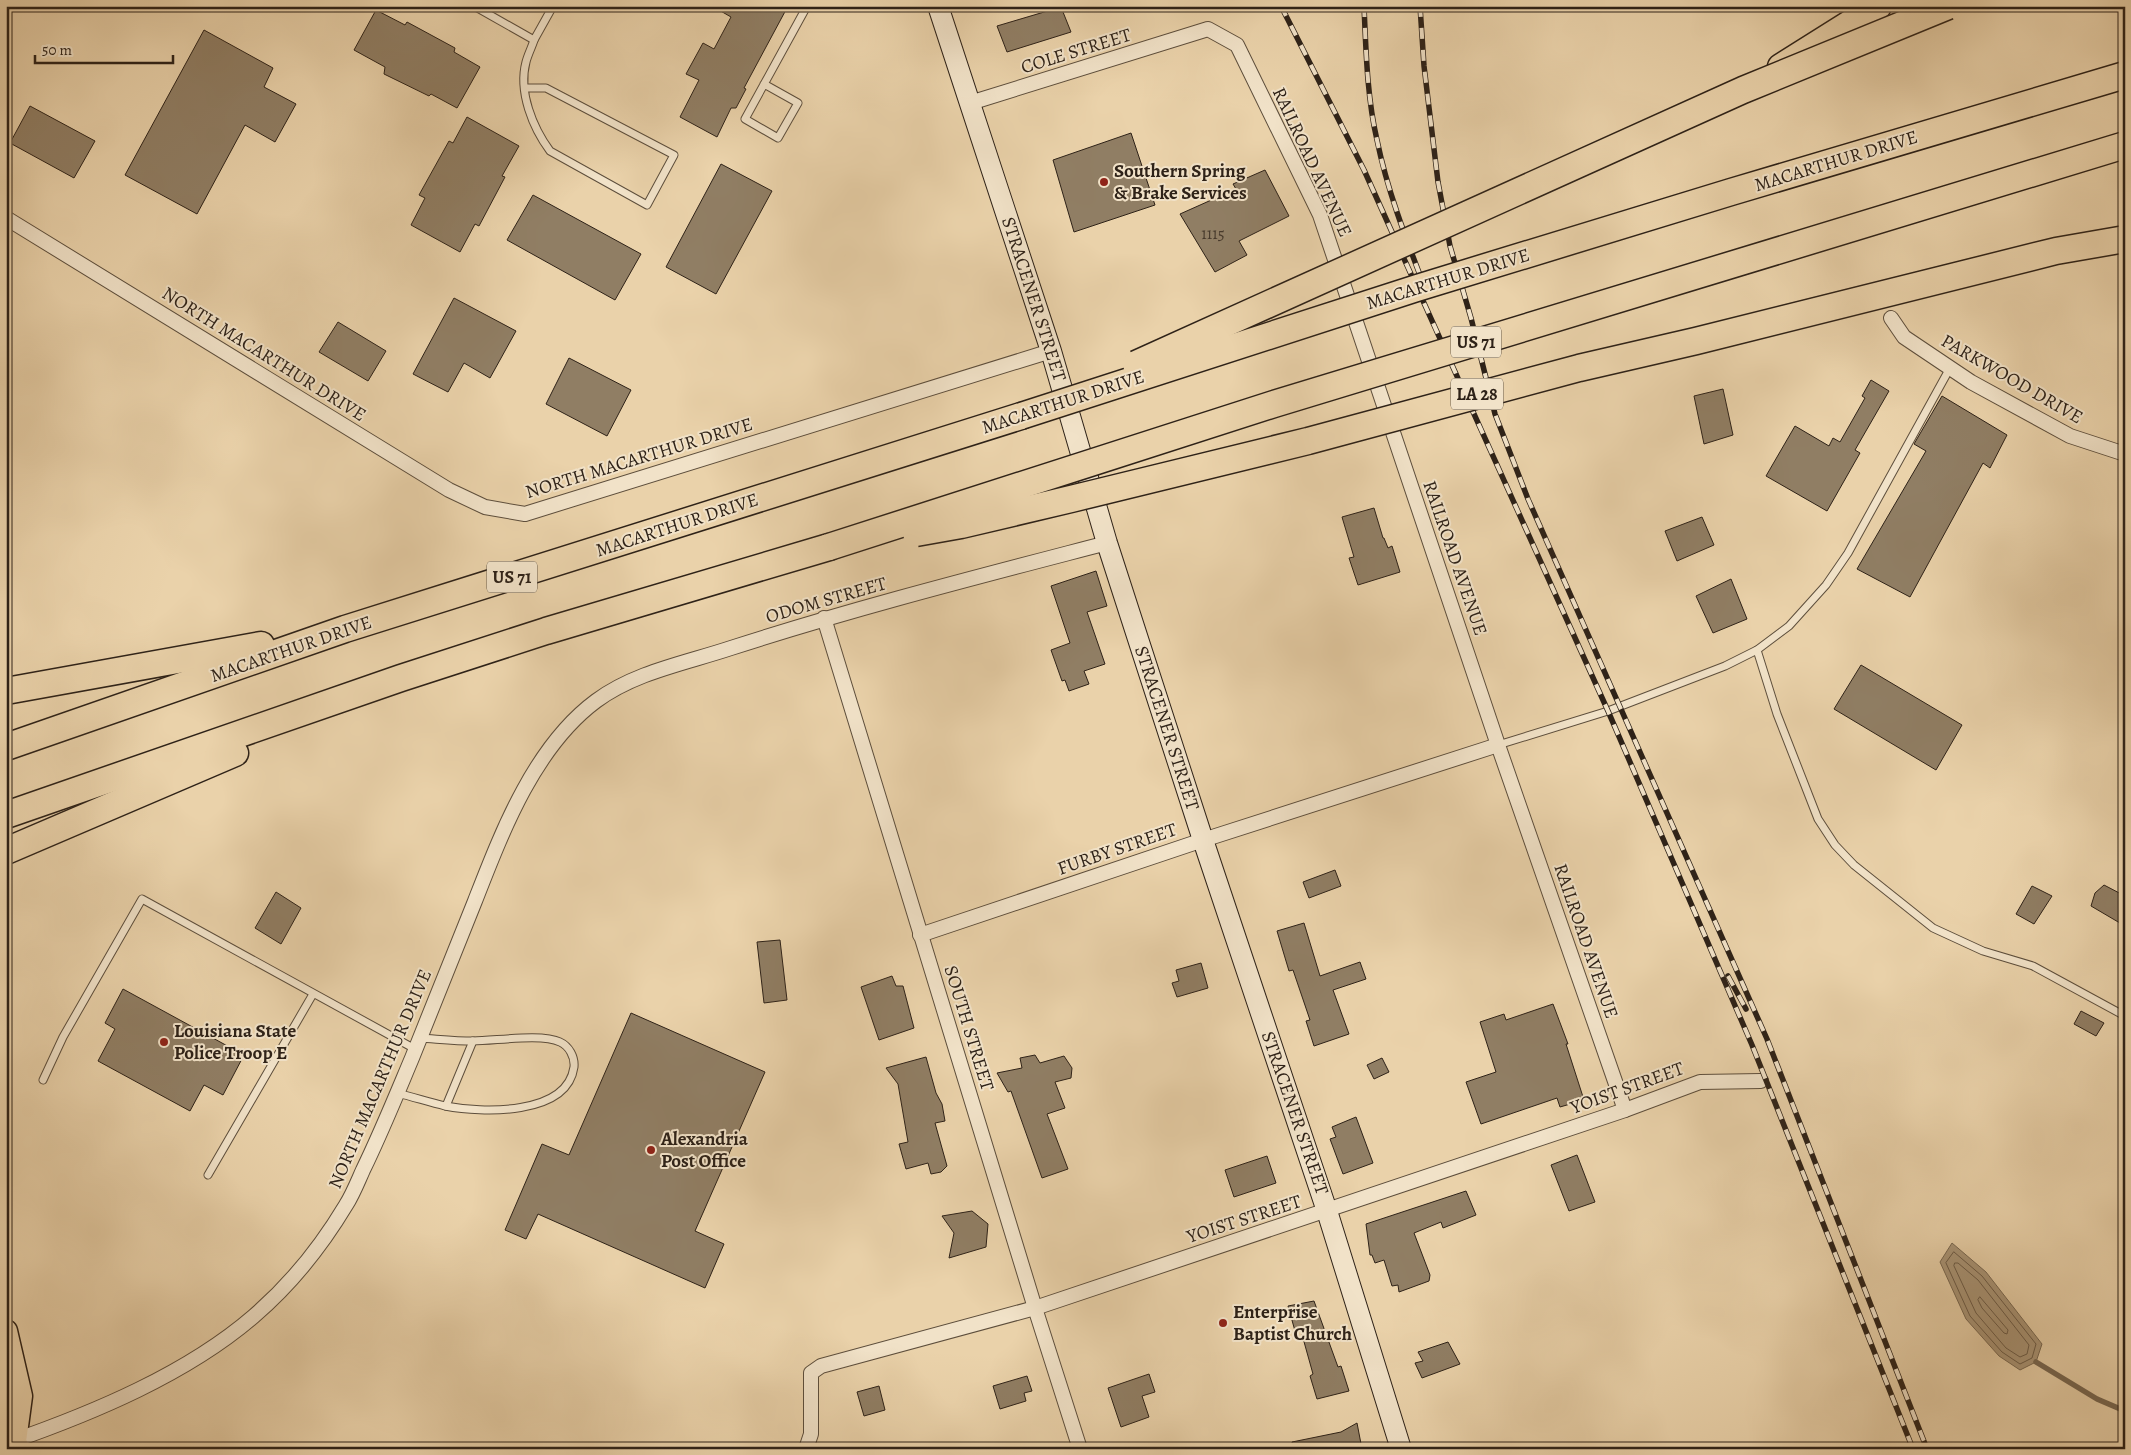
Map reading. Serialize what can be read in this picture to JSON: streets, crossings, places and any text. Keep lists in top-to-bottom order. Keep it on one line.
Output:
{"streets":{"highway":["MACARTHUR DRIVE","US 71","LA 28"],"street":["COLE STREET","RAILROAD AVENUE","STRACENER STREET","NORTH MACARTHUR DRIVE","PARKWOOD DRIVE","ODOM STREET","FURBY STREET","SOUTH STREET","YOIST STREET"]},"crossings":[["COLE STREET","RAILROAD AVENUE"],["COLE STREET","STRACENER STREET"],["RAILROAD AVENUE","FURBY STREET"],["RAILROAD AVENUE","YOIST STREET"],["STRACENER STREET","NORTH MACARTHUR DRIVE"],["STRACENER STREET","ODOM STREET"],["STRACENER STREET","FURBY STREET"],["STRACENER STREET","YOIST STREET"],["US 71","LA 28"],["NORTH MACARTHUR DRIVE","ODOM STREET"],["ODOM STREET","SOUTH STREET"],["FURBY STREET","SOUTH STREET"],["SOUTH STREET","YOIST STREET"]],"places":["Southern Spring & Brake Services","Louisiana State Police Troop E","Alexandria Post Office","Enterprise Baptist Church"],"house_numbers":["1115"],"scale_bar":"50 m"}
